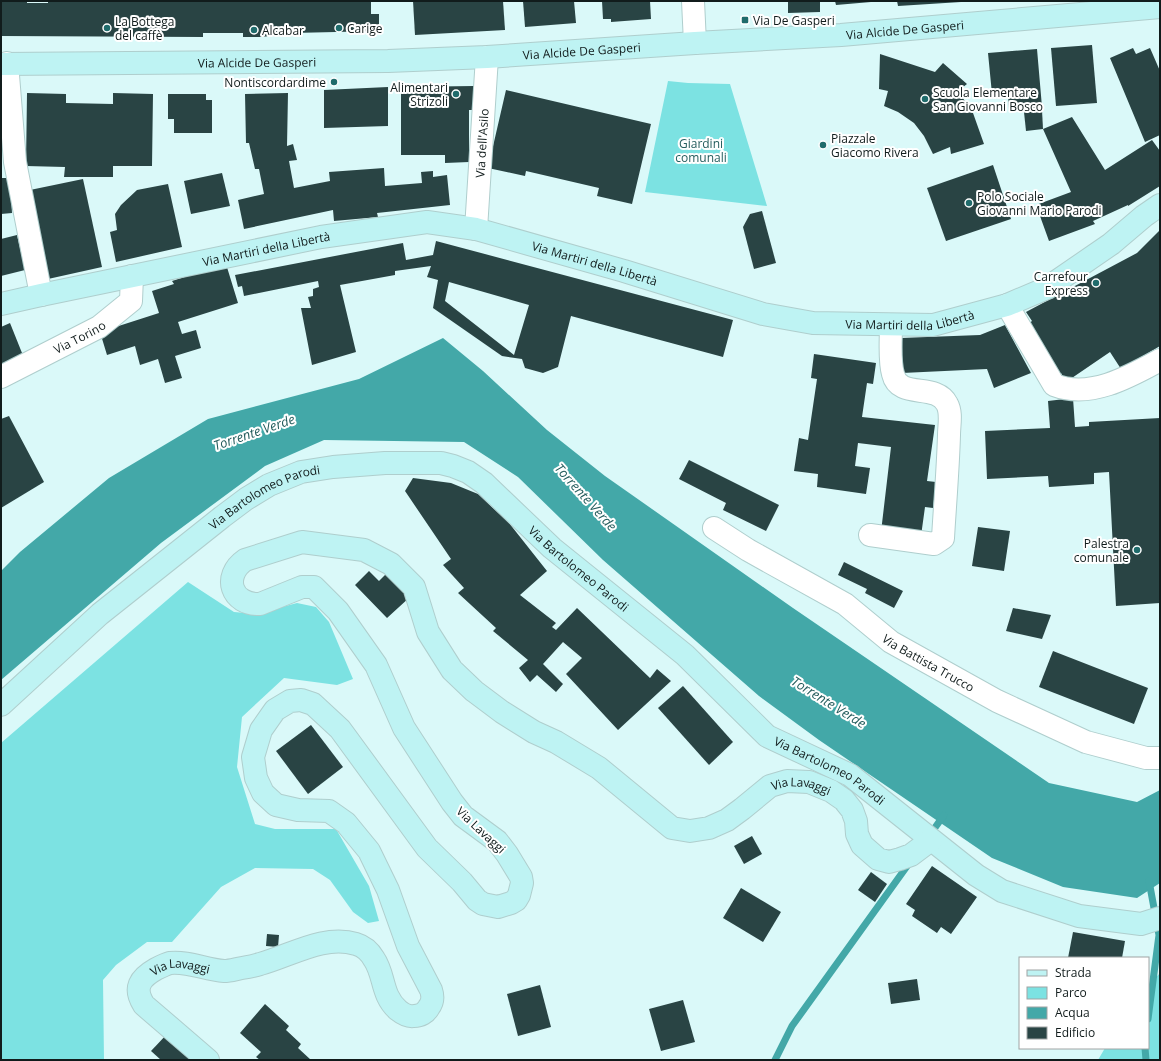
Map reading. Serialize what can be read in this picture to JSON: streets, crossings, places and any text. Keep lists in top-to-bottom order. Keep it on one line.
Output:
{"streets":{"street":["Via Alcide De Gasperi","Via dell'Asilo","Via Martiri della Libertà","Via Torino","Via Bartolomeo Parodi","Via Battista Trucco","Via Lavaggi"]},"crossings":[["Via Alcide De Gasperi","Via dell'Asilo"],["Via dell'Asilo","Via Martiri della Libertà"],["Via Martiri della Libertà","Via Torino"],["Via Bartolomeo Parodi","Via Lavaggi"]],"water":["Torrente Verde"],"parks":["Giardini comunali"],"places":{"transit":["Via De Gasperi"],"other":["La Bottega del caffè","Carige","Alcabar","Nontiscordardime","Alimentari Strizoli","Scuola Elementare San Giovanni Bosco","Piazzale Giacomo Rivera","Polo Sociale Giovanni Mario Parodi","Carrefour Express","Palestra comunale"]},"legend":["Strada","Parco","Acqua","Edificio"]}
